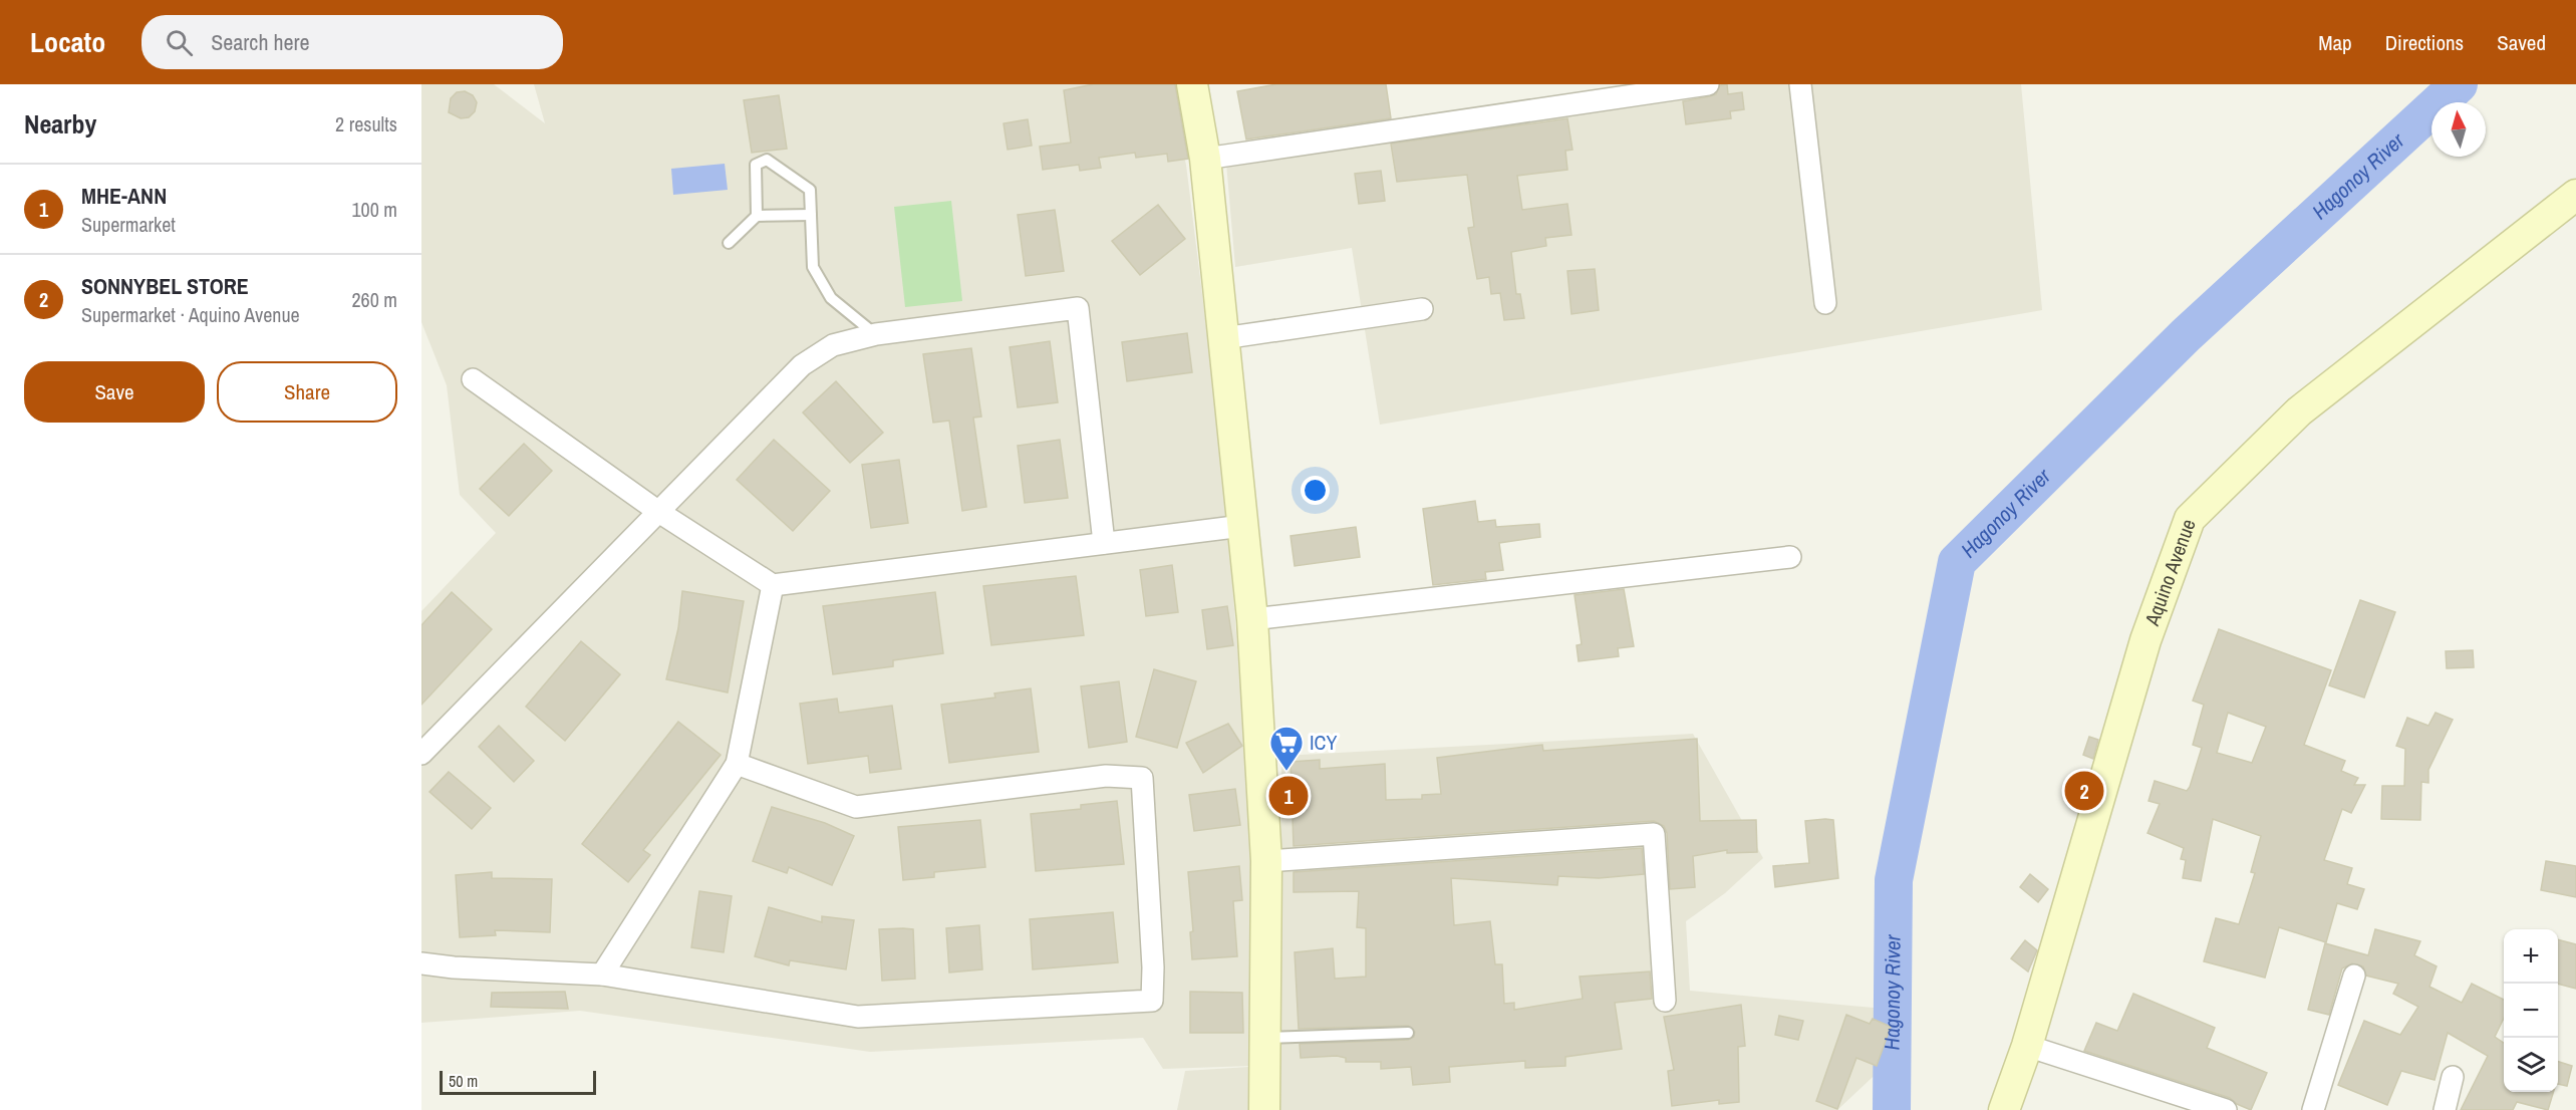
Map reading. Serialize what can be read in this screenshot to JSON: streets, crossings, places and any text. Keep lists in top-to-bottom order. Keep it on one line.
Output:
{"streets":{"main road":["Aquino Avenue"]},"water":["Hagonoy River"],"places":{"supermarket":["ICY"]},"scale_bar":"50 m","north":"top","page":{"header":"Locato","search":"Search here","nav":["Map","Directions","Saved"],"heading":["Nearby","2 results"],"list":[{"mark":"1","name":"MHE-ANN","note":"Supermarket","value":"100 m"},{"mark":"2","name":"SONNYBEL STORE","note":"Supermarket · Aquino Avenue","value":"260 m"}],"buttons":["Save","Share"],"pins":["2","1"],"map_buttons":["+","−"],"scale":"50 m"}}
